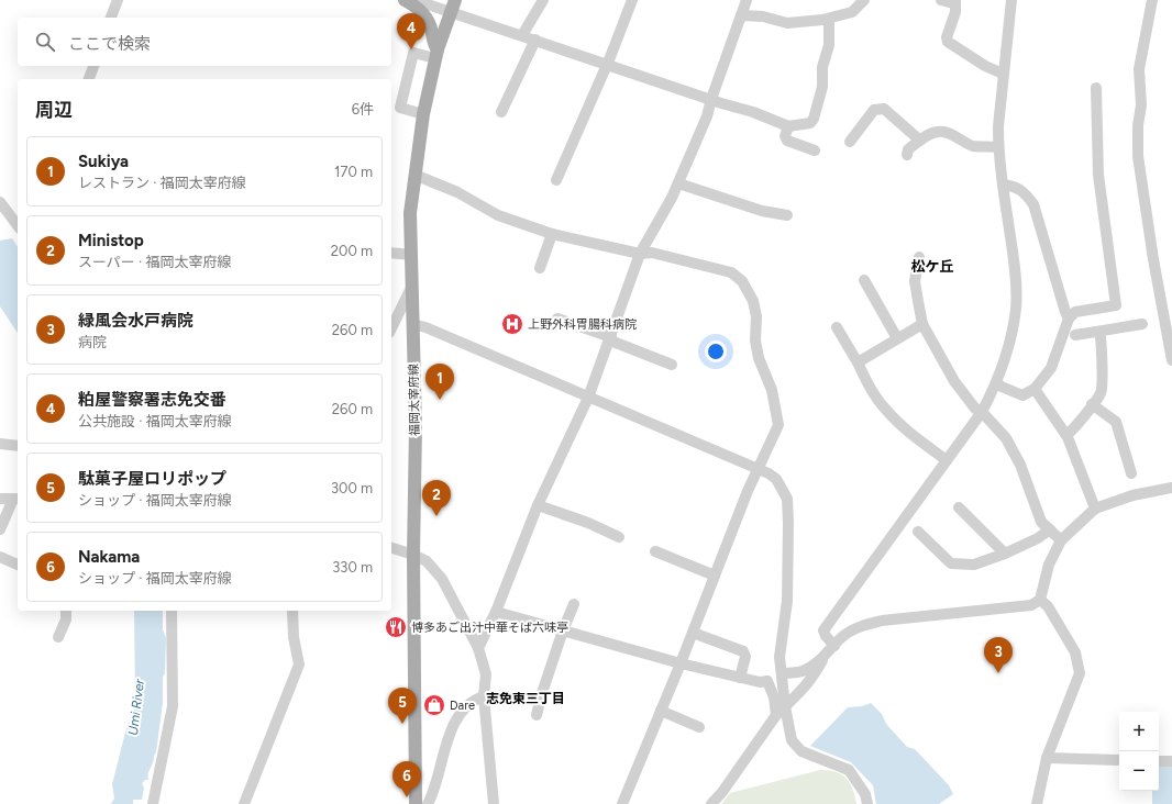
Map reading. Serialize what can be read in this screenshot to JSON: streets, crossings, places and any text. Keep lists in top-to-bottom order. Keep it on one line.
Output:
{"streets":{"main road":["福岡太宰府線"]},"districts":["松ケ丘","志免東三丁目"],"water":["Umi River"],"places":{"hospital":["上野外科胃腸科病院"],"restaurant":["博多あご出汁中華そば六味亭"],"shop":["Dare"]},"page":{"pins":["4","1","2","3","5","6"],"search":"ここで検索","heading":["周辺","6件"],"list":[{"mark":"1","name":"Sukiya","note":"レストラン · 福岡太宰府線","value":"170 m"},{"mark":"2","name":"Ministop","note":"スーパー · 福岡太宰府線","value":"200 m"},{"mark":"3","name":"緑風会水戸病院","note":"病院","value":"260 m"},{"mark":"4","name":"粕屋警察署志免交番","note":"公共施設 · 福岡太宰府線","value":"260 m"},{"mark":"5","name":"駄菓子屋ロリポップ","note":"ショップ · 福岡太宰府線","value":"300 m"},{"mark":"6","name":"Nakama","note":"ショップ · 福岡太宰府線","value":"330 m"}],"map_buttons":["+","−"]}}
